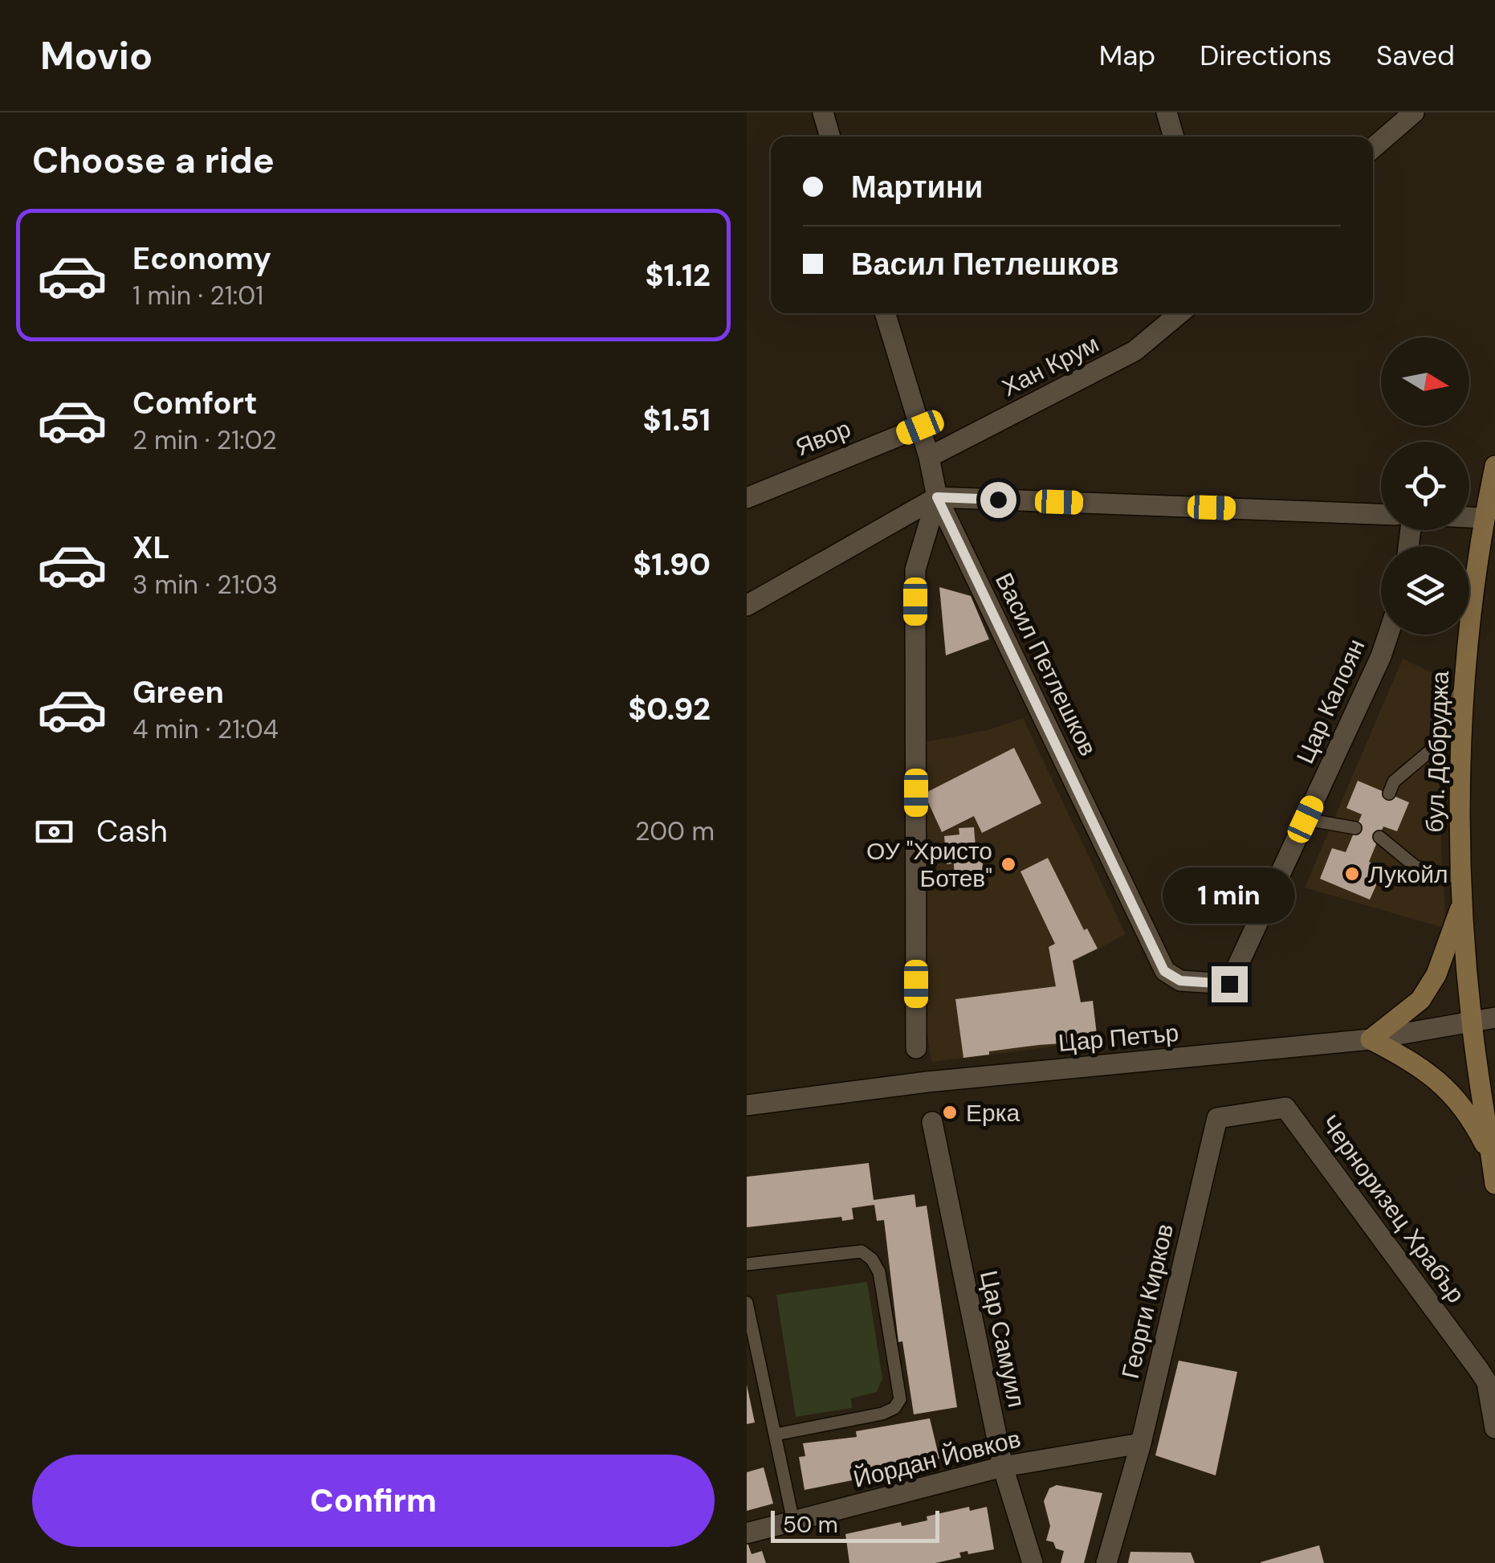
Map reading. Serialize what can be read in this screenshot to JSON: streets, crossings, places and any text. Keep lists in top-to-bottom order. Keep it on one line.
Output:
{"streets":{"main road":["бул. Добруджа"],"street":["Хан Крум","Явор","Васил Петлешков","Цар Калоян","Цар Петър","Черноризец Храбър","Георги Кирков","Цар Самуил","Йордан Йовков"]},"crossings":[["Хан Крум","Васил Петлешков"],["Явор","Васил Петлешков"],["Васил Петлешков","Цар Калоян"],["бул. Добруджа","Цар Петър"],["Черноризец Храбър","Георги Кирков"],["Георги Кирков","Йордан Йовков"],["Цар Самуил","Йордан Йовков"]],"places":["ОУ \"Христо Ботев\"","Лукойл","Ерка"],"scale_bar":"50 m","north":"right","page":{"header":"Movio","nav":["Map","Directions","Saved"],"heading":"Choose a ride","banner":["Мартини","Васил Петлешков"],"list":[{"name":"Economy","note":"1 min · 21:01","value":"$1.12"},{"name":"Comfort","note":"2 min · 21:02","value":"$1.51"},{"name":"XL","note":"3 min · 21:03","value":"$1.90"},{"name":"Green","note":"4 min · 21:04","value":"$0.92"}],"pay":["Cash","200 m"],"bubble":"1 min","buttons":"Confirm","scale":"50 m"}}
